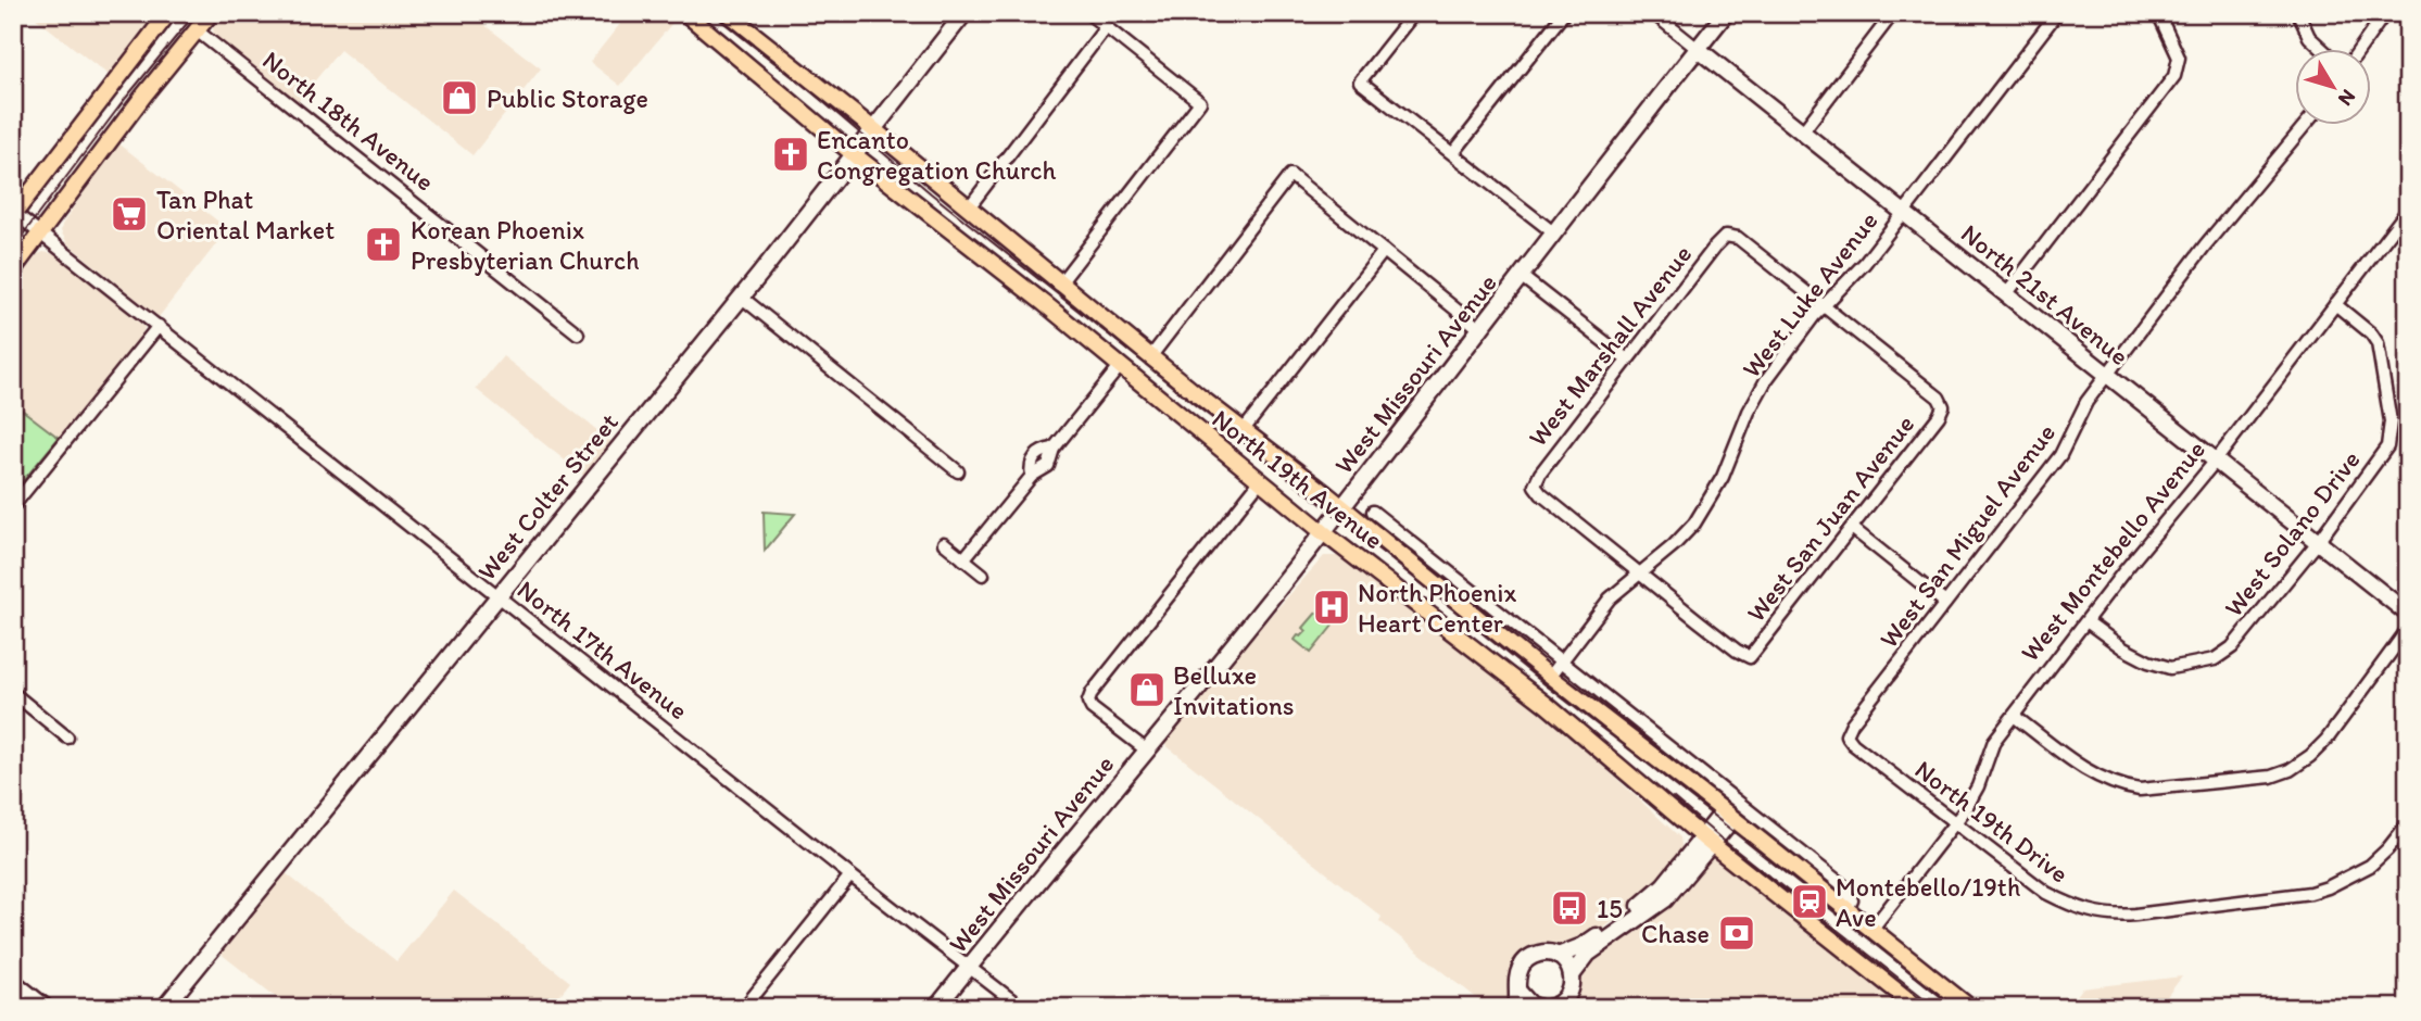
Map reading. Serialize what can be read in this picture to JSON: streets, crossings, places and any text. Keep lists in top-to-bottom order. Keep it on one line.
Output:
{"streets":{"main road":["North 19th Avenue"],"street":["North 18th Avenue","West Luke Avenue","North 21st Avenue","West Marshall Avenue","West Missouri Avenue","West Colter Street","West San Juan Avenue","West Solano Drive","West San Miguel Avenue","West Montebello Avenue","North 17th Avenue","North 19th Drive"]},"crossings":[["West Luke Avenue","North 21st Avenue"],["West Luke Avenue","West Marshall Avenue"],["West Luke Avenue","North 19th Avenue"],["West Luke Avenue","West San Juan Avenue"],["North 21st Avenue","West Missouri Avenue"],["North 21st Avenue","West Solano Drive"],["North 21st Avenue","West San Miguel Avenue"],["North 21st Avenue","West Montebello Avenue"],["West Marshall Avenue","West San Juan Avenue"],["West Missouri Avenue","North 19th Avenue"],["West Missouri Avenue","North 17th Avenue"],["North 19th Avenue","West Colter Street"],["North 19th Avenue","West Montebello Avenue"],["West Colter Street","North 17th Avenue"],["West Solano Drive","West Montebello Avenue"],["West San Miguel Avenue","North 19th Drive"],["West Montebello Avenue","North 19th Drive"]],"places":{"shop":["Public Storage","Belluxe Invitations"],"church":["Encanto Congregation Church","Korean Phoenix Presbyterian Church"],"supermarket":["Tan Phat Oriental Market"],"hospital":["North Phoenix Heart Center"],"station":["Montebello/19th Ave"],"bus stop":["15"],"bank":["Chase"]},"north":"bottom right"}
